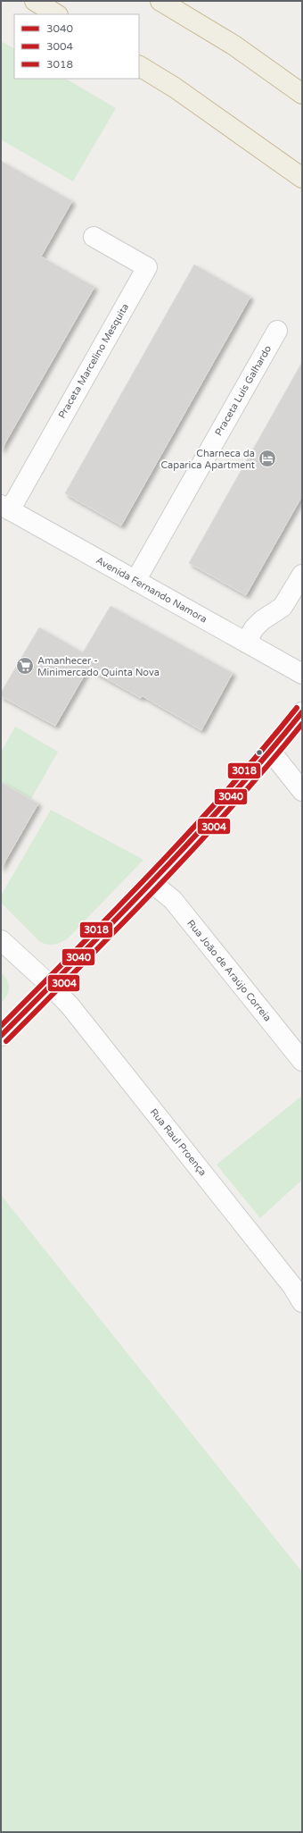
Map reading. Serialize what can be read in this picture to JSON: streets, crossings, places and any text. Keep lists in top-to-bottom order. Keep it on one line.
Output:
{"streets":{"street":["Praceta Marcelino Mesquita","Praceta Luís Galhardo","Avenida Fernando Namora","Rua João de Araújo Correia","Rua Raul Proença"]},"crossings":[["Praceta Marcelino Mesquita","Avenida Fernando Namora"],["Praceta Luís Galhardo","Avenida Fernando Namora"]],"places":{"hotel":["Charneca da Caparica Apartment"],"supermarket":["Amanhecer - Minimercado Quinta Nova"]},"lines":["transit line 3018","transit line 3040","transit line 3004"],"legend":["3040","3004","3018"]}
